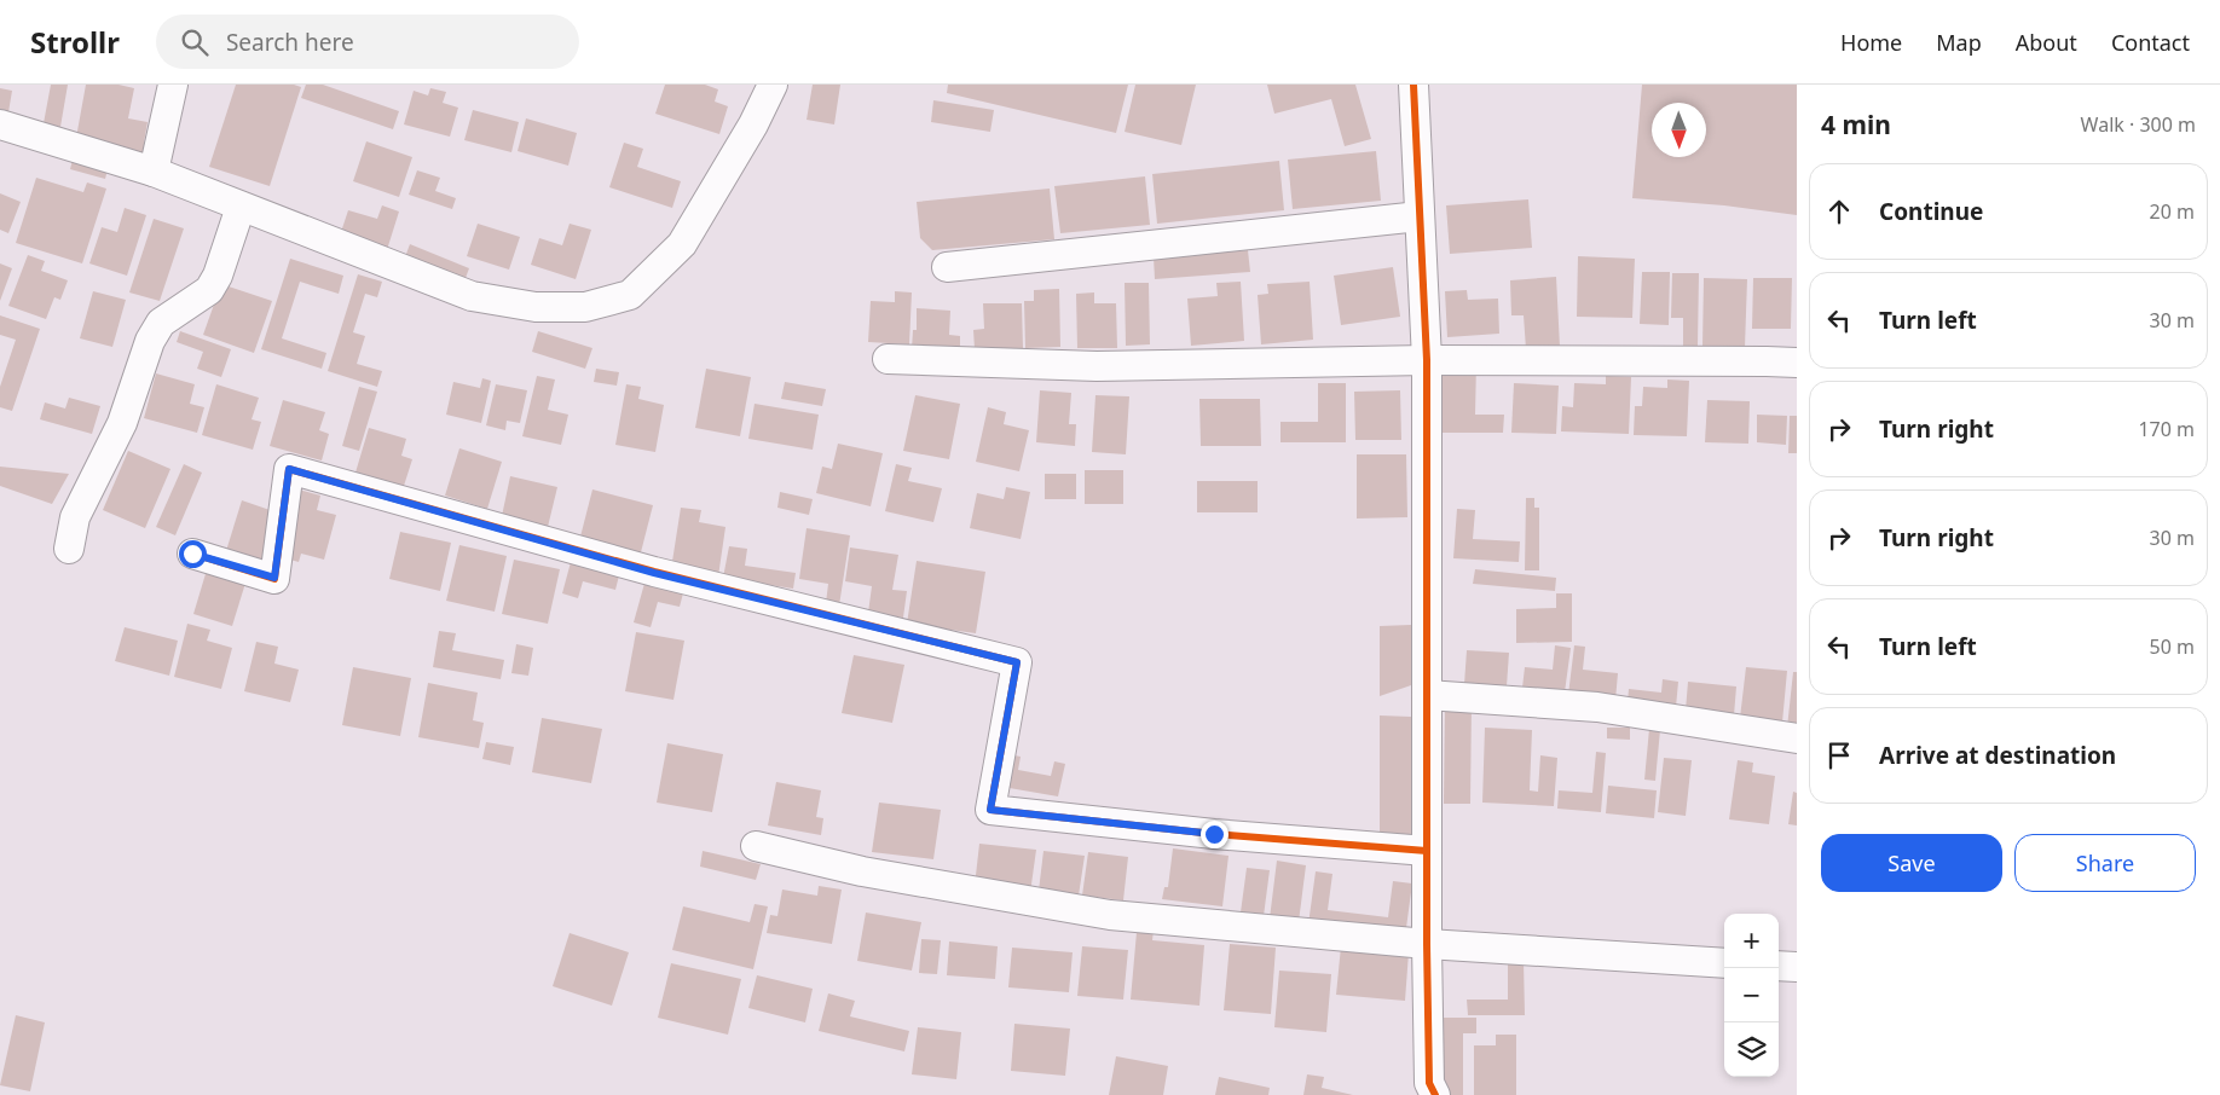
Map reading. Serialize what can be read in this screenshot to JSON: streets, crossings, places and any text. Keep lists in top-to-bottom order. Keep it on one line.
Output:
{"north":"bottom","page":{"header":"Strollr","search":"Search here","nav":["Home","Map","About","Contact"],"heading":["4 min","Walk · 300 m"],"list":[["Continue","20 m"],["Turn left","30 m"],["Turn right","170 m"],["Turn right","30 m"],["Turn left","50 m"],"Arrive at destination"],"buttons":["Save","Share"],"map_buttons":["+","−"]}}
